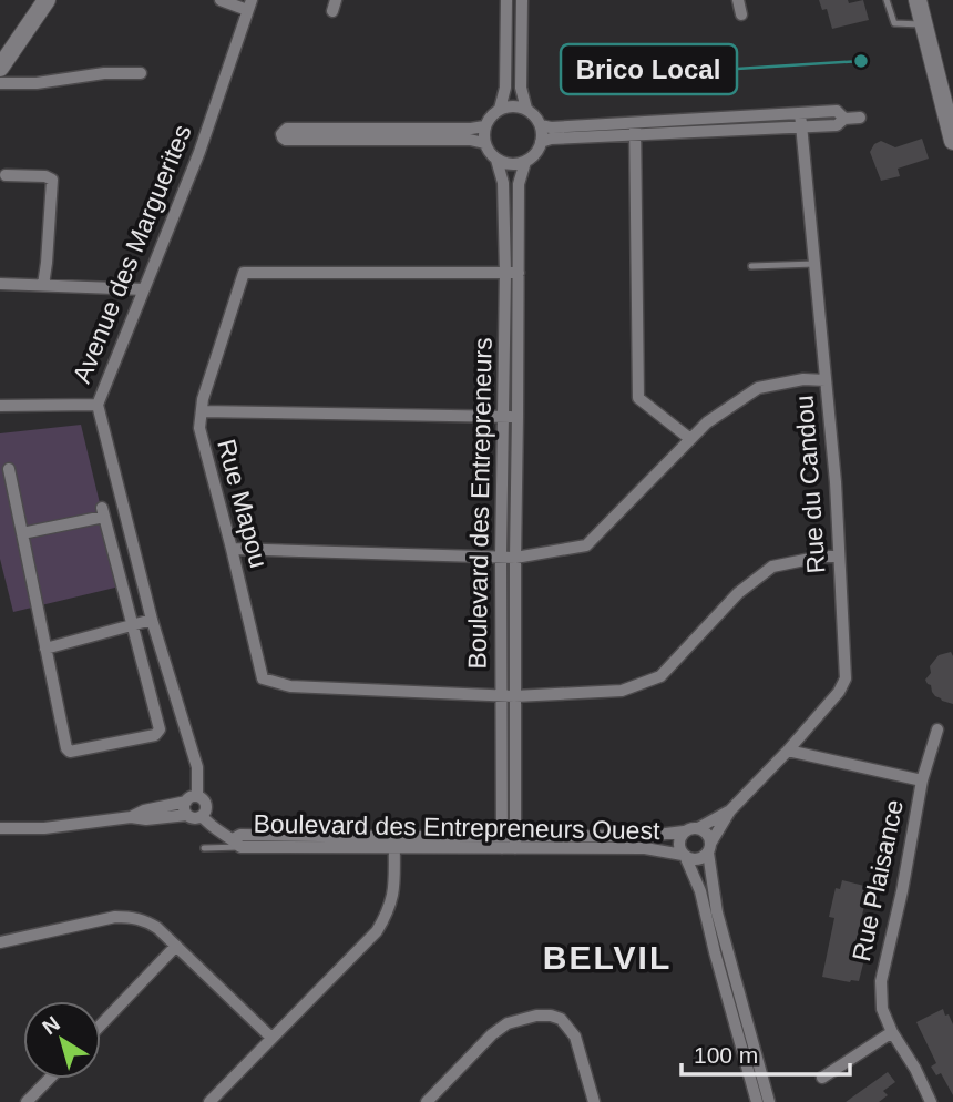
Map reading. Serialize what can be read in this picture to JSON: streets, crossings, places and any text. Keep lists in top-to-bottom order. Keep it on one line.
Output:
{"streets":{"street":["Avenue des Marguerites","Rue du Candou","Rue Mapou","Boulevard des Entrepreneurs","Boulevard des Entrepreneurs Ouest","Rue Plaisance"]},"crossings":[["Avenue des Marguerites","Boulevard des Entrepreneurs Ouest"],["Rue du Candou","Rue Mapou"],["Rue du Candou","Boulevard des Entrepreneurs Ouest"],["Rue du Candou","Rue Plaisance"],["Rue Mapou","Boulevard des Entrepreneurs"],["Boulevard des Entrepreneurs","Boulevard des Entrepreneurs Ouest"]],"districts":["BELVIL"],"places":["Brico Local"],"scale_bar":"100 m","north":"top left"}
